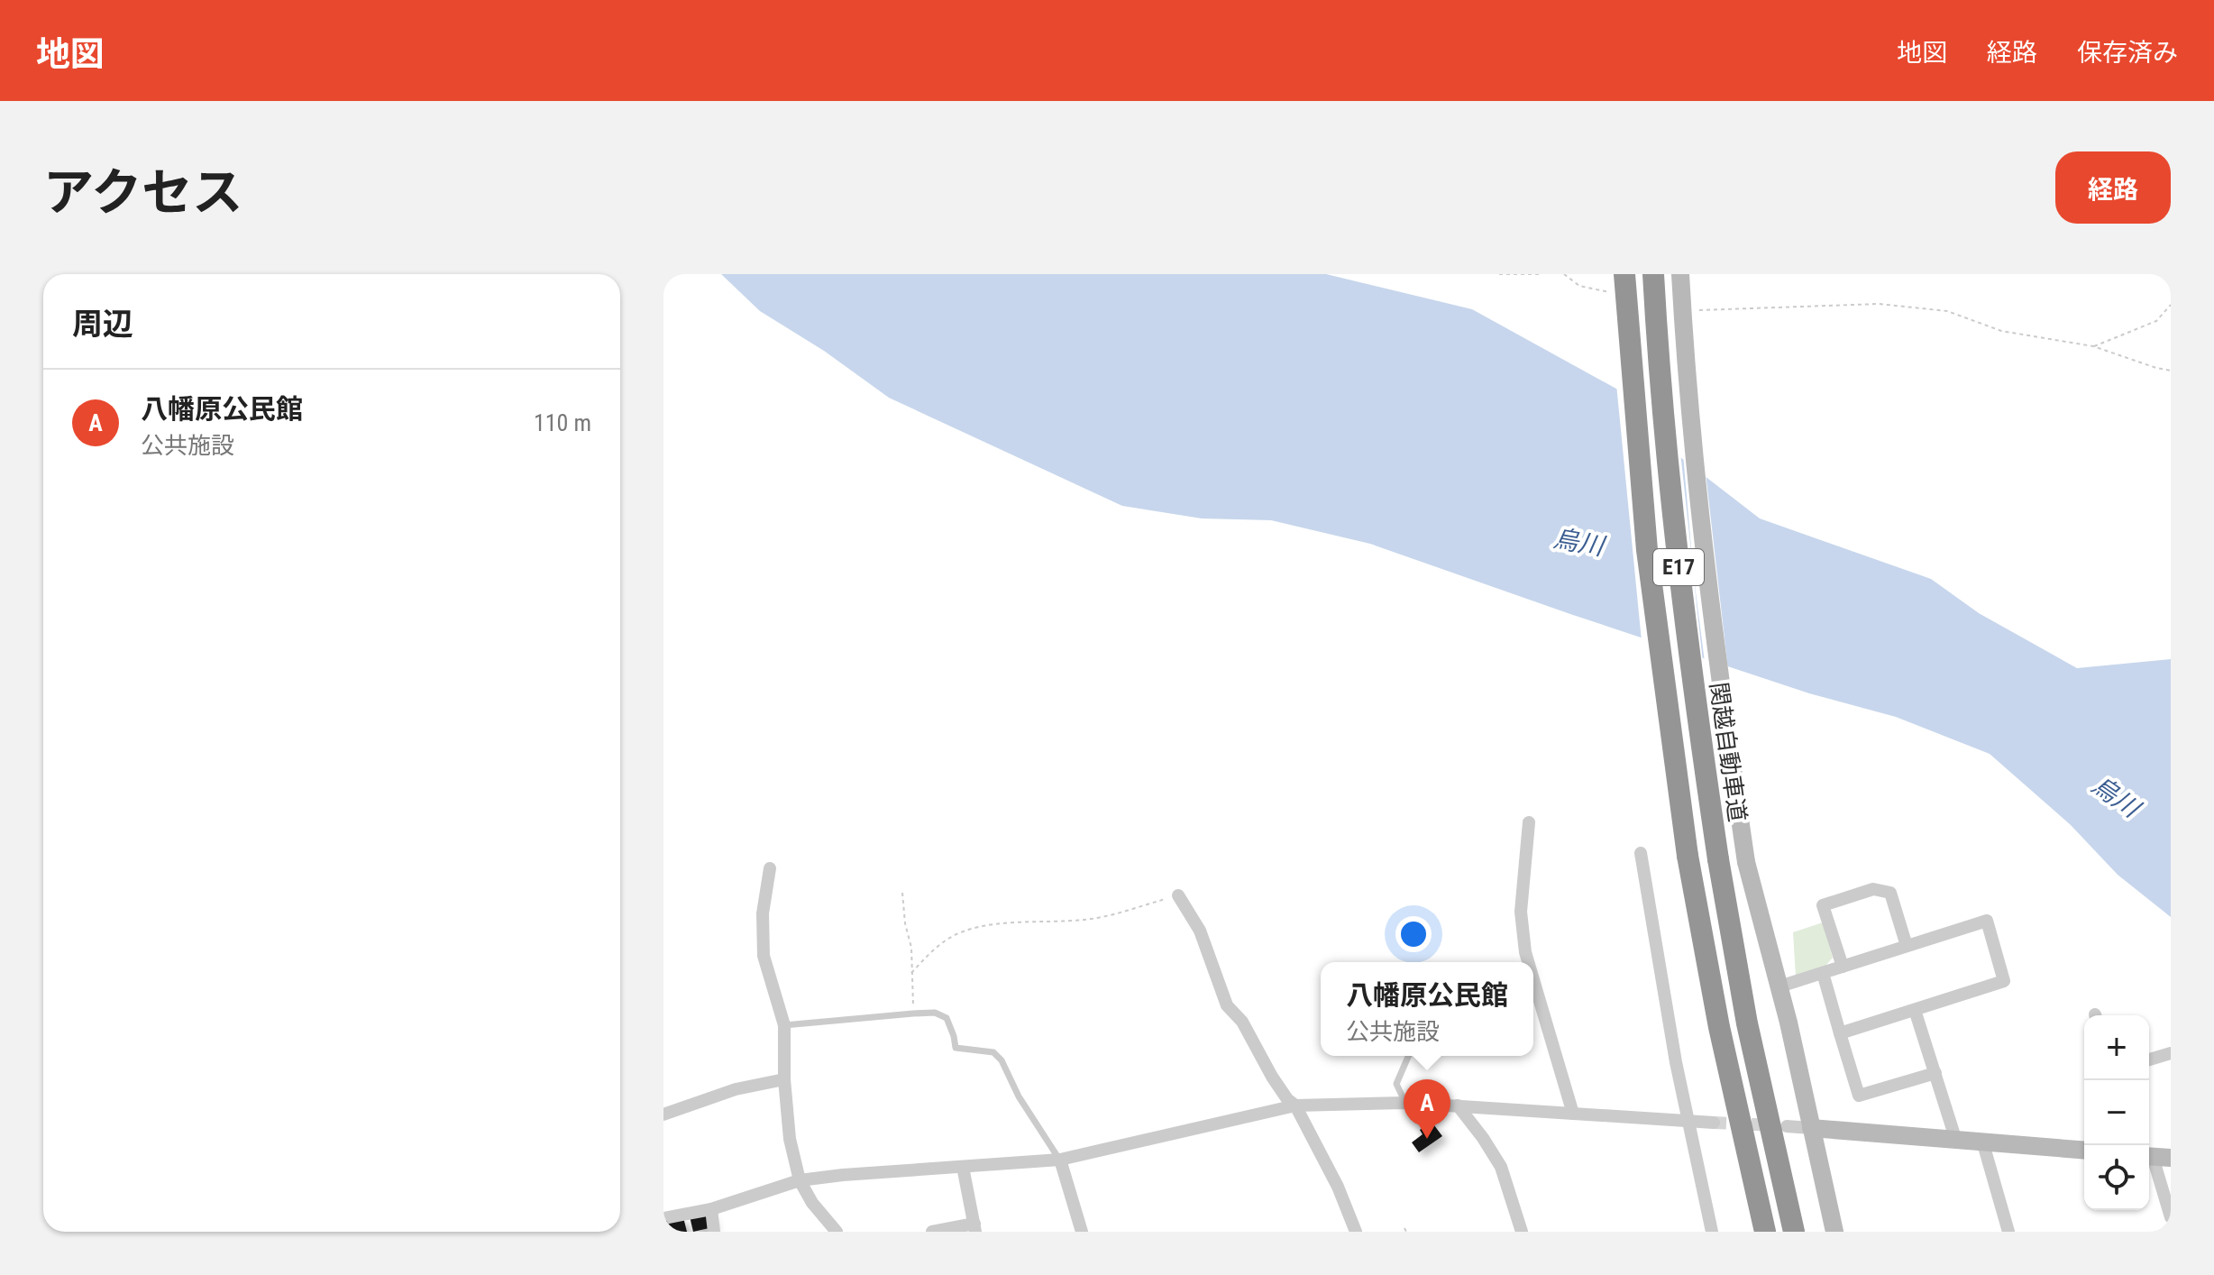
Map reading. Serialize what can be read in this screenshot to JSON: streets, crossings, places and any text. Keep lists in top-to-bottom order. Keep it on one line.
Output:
{"streets":{"highway":["E17","関越自動車道"]},"water":["烏川"],"page":{"header":"地図","nav":["地図","経路","保存済み"],"title":"アクセス","buttons":"経路","heading":"周辺","list":[{"mark":"A","name":"八幡原公民館","note":"公共施設","value":"110 m"}],"popup":["八幡原公民館","公共施設"],"map_buttons":["+","−"],"pins":"A"}}
